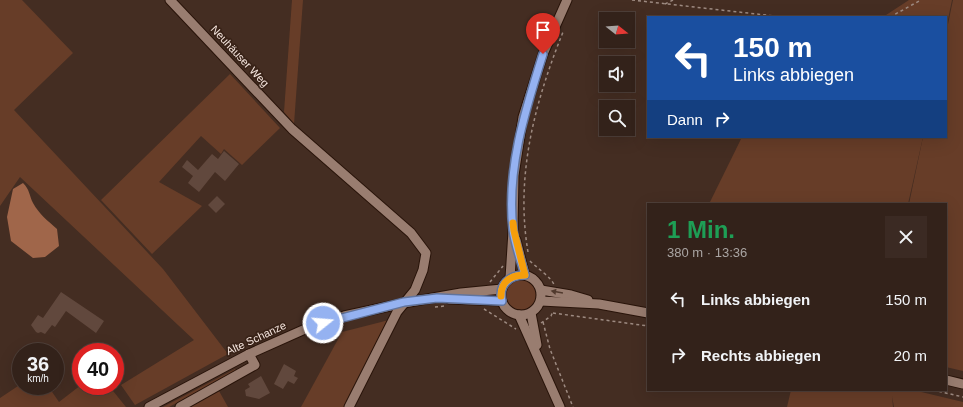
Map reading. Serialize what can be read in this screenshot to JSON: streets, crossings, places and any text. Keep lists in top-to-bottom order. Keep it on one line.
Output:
{"streets":{"street":["Neuhäuser Weg","Alte Schanze"]},"crossings":[["Neuhäuser Weg","Alte Schanze"]],"north":"right","page":{"turn":["150 m","Links abbiegen"],"then":"Dann","heading":["1 Min.","380 m · 13:36"],"list":[{"name":"Links abbiegen","value":"150 m"},{"name":"Rechts abbiegen","value":"20 m"}],"speed":"36 km/h","limit":"40"}}
